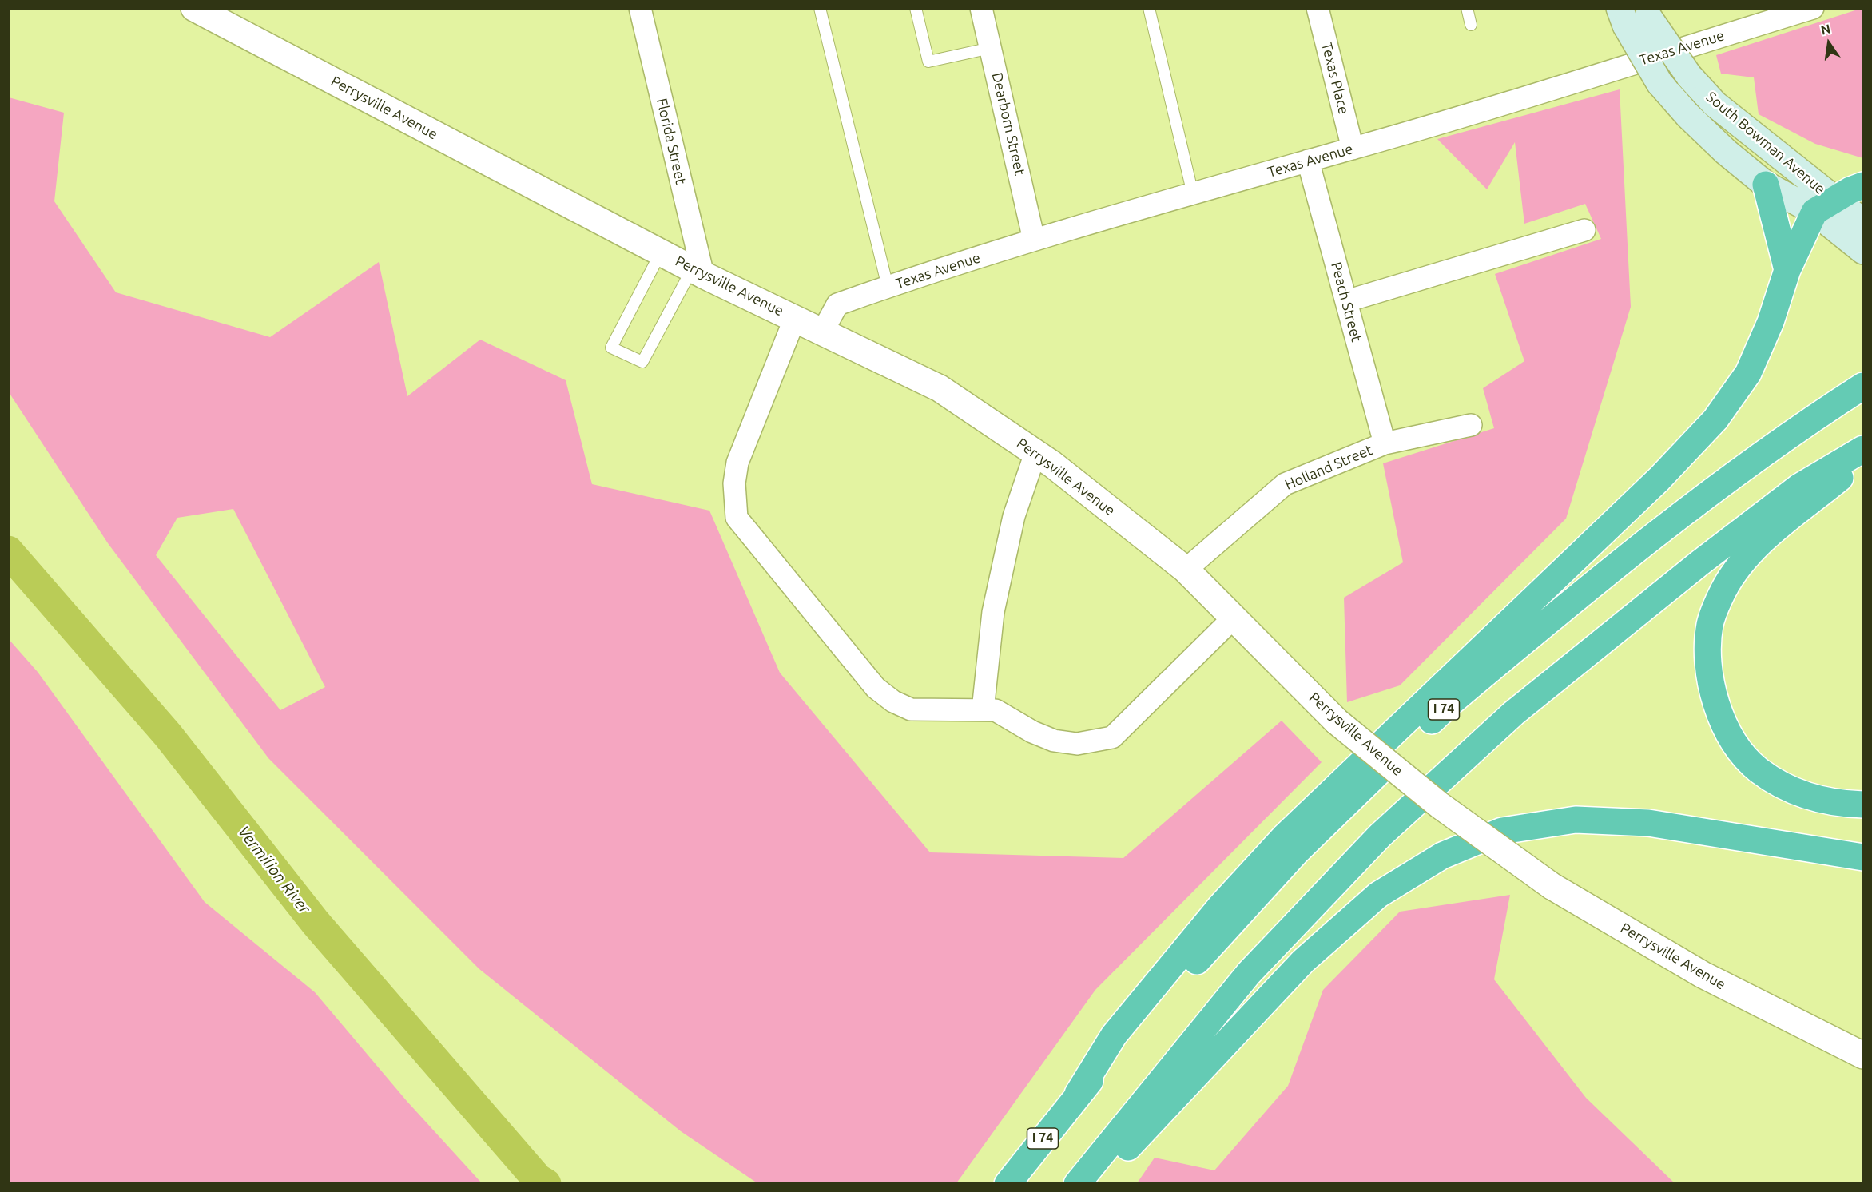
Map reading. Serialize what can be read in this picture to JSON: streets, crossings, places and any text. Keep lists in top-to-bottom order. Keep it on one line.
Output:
{"streets":{"highway":["I 74"],"main road":["South Bowman Avenue"],"street":["Texas Avenue","Texas Place","Perrysville Avenue","Dearborn Street","Florida Street","Peach Street","Holland Street"]},"crossings":[["Texas Avenue","Texas Place"],["Texas Avenue","Perrysville Avenue"],["Texas Avenue","Dearborn Street"],["Texas Avenue","Peach Street"],["Perrysville Avenue","Florida Street"],["Perrysville Avenue","Holland Street"],["Peach Street","Holland Street"]],"water":["Vermilion River"],"north":"top"}
